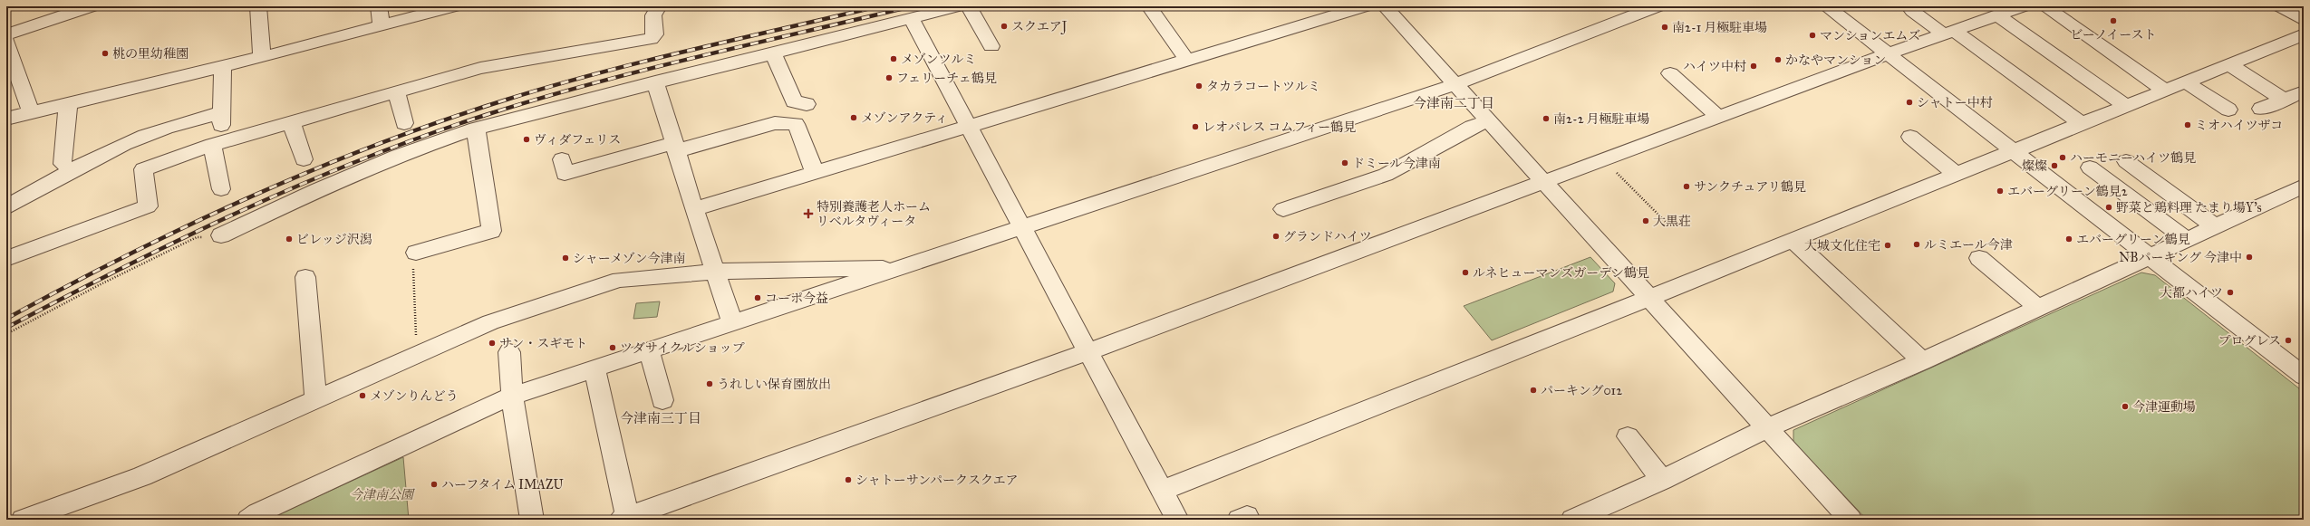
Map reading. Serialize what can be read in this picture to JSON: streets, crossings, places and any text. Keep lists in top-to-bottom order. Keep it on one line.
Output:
{"districts":["今津南二丁目","今津南三丁目"],"parks":["今津南公園"],"places":{"other":["ビーノイースト","スクエアJ","南2-1 月極駐車場","マンションエムズ","桃の里幼稚園","メゾンツルミ","かなやマンション","ハイツ中村","フェリーチェ鶴見","タカラコートツルミ","シャトー中村","メゾンアクティ","南2-2 月極駐車場","ミオハイツザコ","レオパレス コムフィー鶴見","ヴィダフェリス","ハーモニーハイツ鶴見","ドミール今津南","燦燦","サンクチュアリ鶴見","エバーグリーン鶴見2","野菜と鶏料理 たまり場Y's","大黒荘","グランドハイツ","ビレッジ沢潟","エバーグリーン鶴見","ルミエール今津","大城文化住宅","NBパーキング 今津中","シャーメゾン今津南","ルネヒューマンズガーデン鶴見","大都ハイツ","コーポ今益","プログレス","サン・スギモト","ツダサイクルショップ","うれしい保育園放出","パーキング012","メゾンりんどう","今津運動場","シャトーサンパークスクエア","ハーフタイム IMAZU"],"health":["特別養護老人ホーム リベルタヴィータ"]}}
